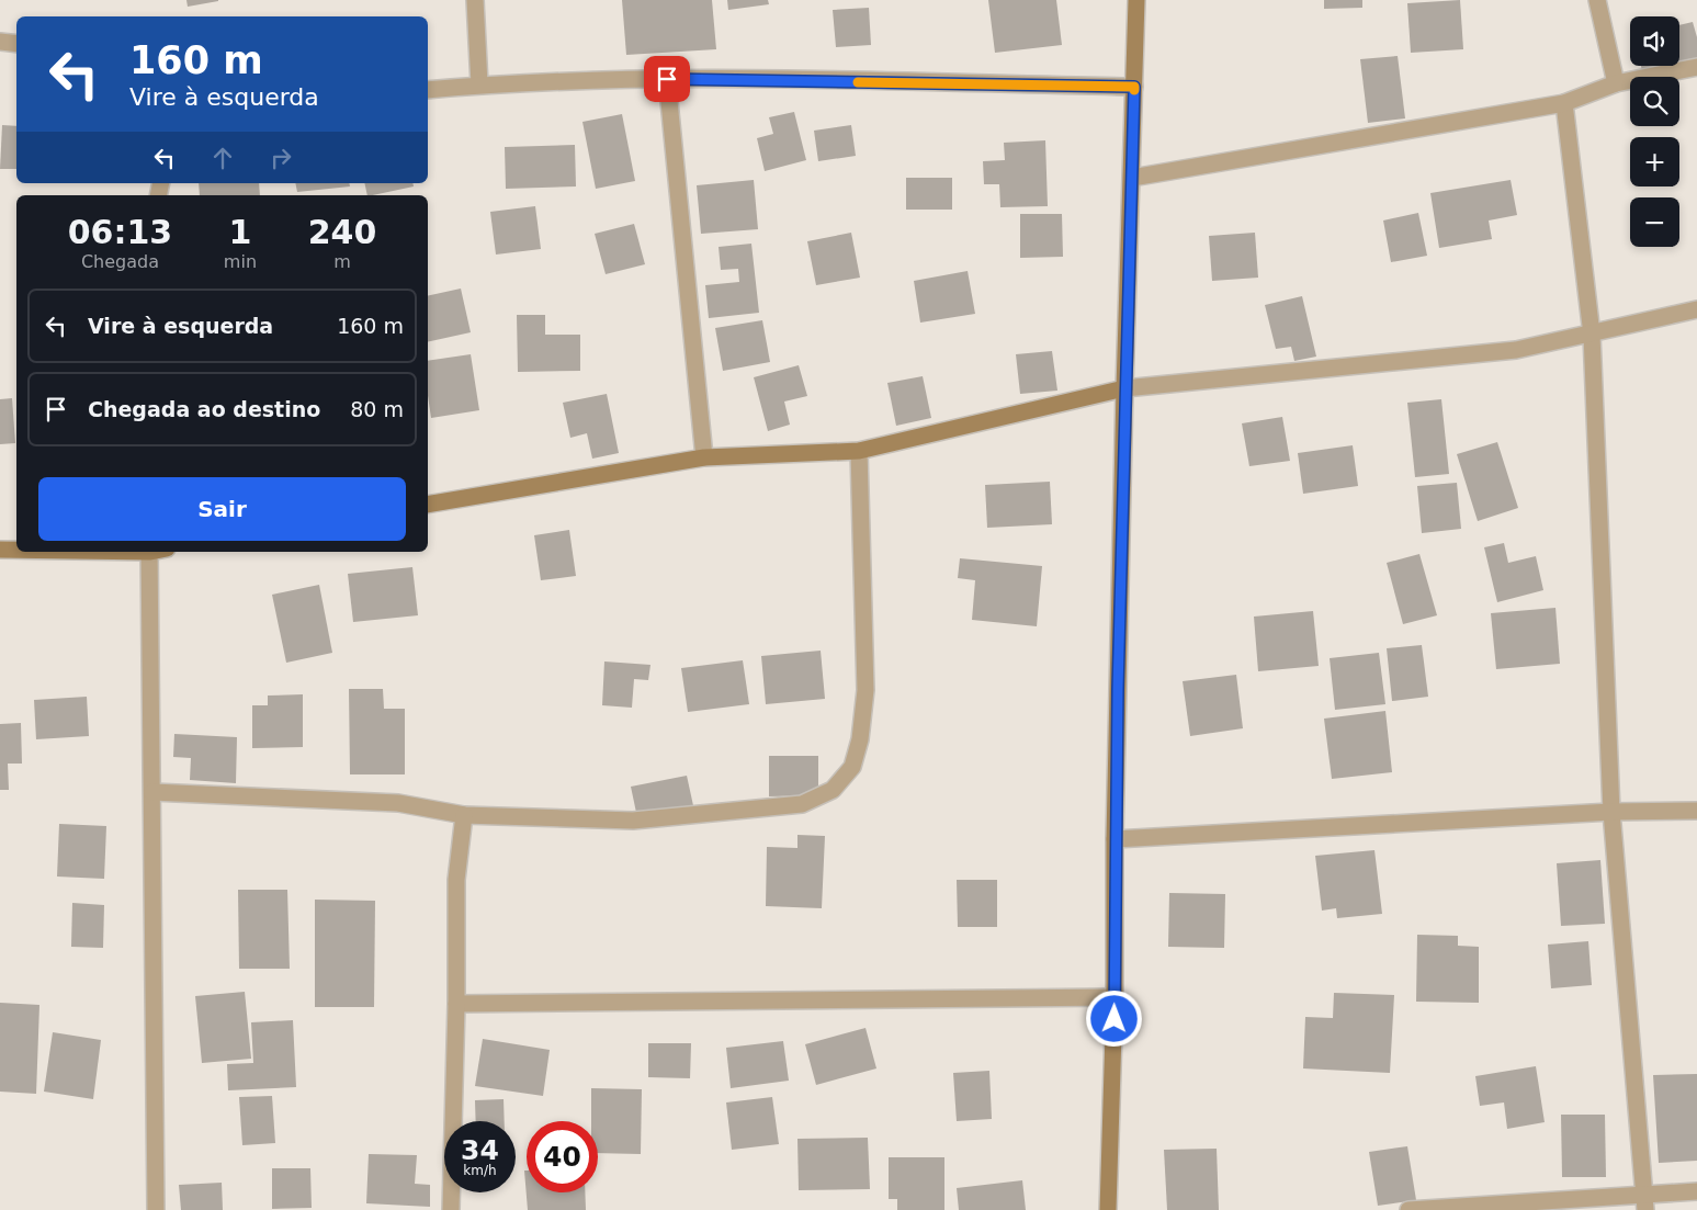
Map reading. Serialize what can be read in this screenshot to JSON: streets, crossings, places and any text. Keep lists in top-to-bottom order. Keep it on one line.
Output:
{"page":{"map_buttons":["+","−"],"turn":["160 m","Vire à esquerda"],"eta":["06:13","Chegada","1","min","240","m"],"list":[{"name":"Vire à esquerda","value":"160 m"},{"name":"Chegada ao destino","value":"80 m"}],"buttons":"Sair","speed":"34 km/h","limit":"40"}}
